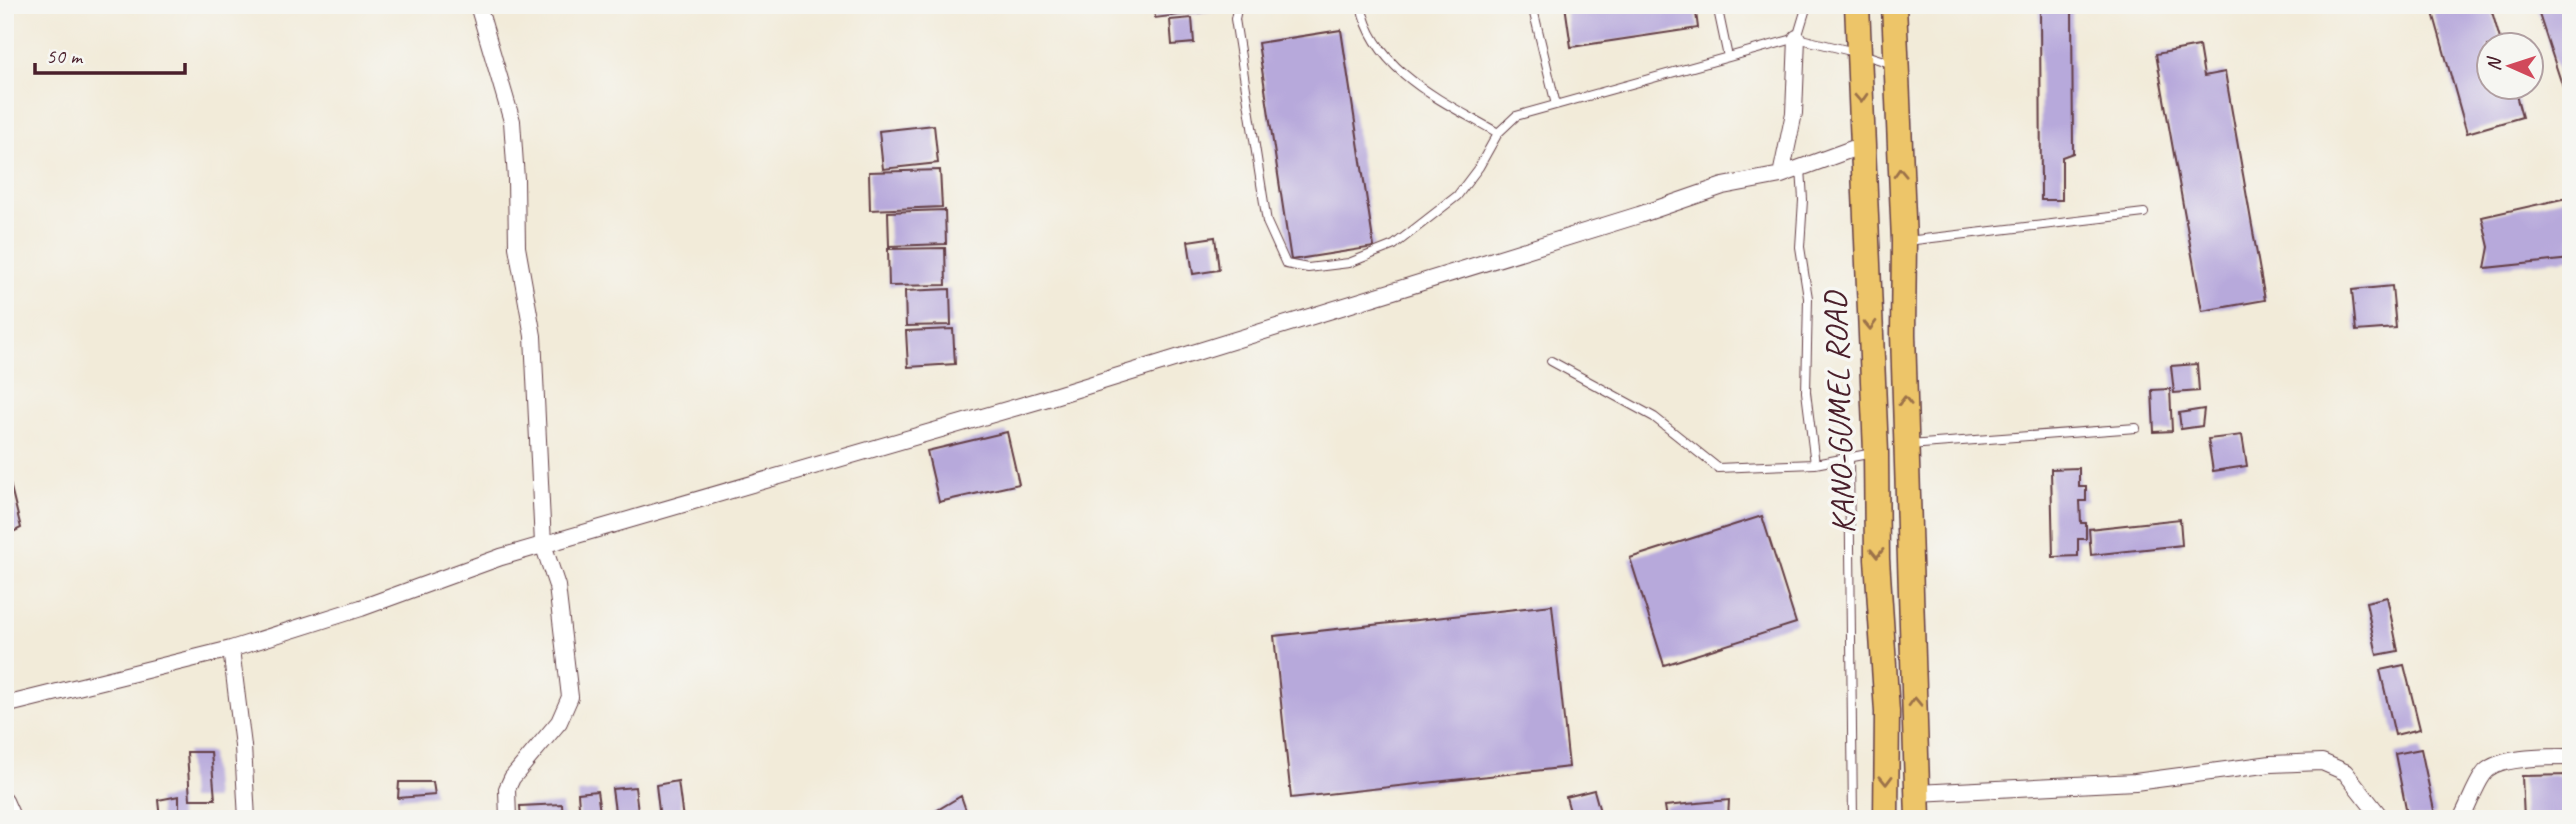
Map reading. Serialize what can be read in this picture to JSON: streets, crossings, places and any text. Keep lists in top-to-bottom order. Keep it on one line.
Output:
{"streets":{"main road":["KANO-GUMEL ROAD"]},"scale_bar":"50 m","north":"left"}
